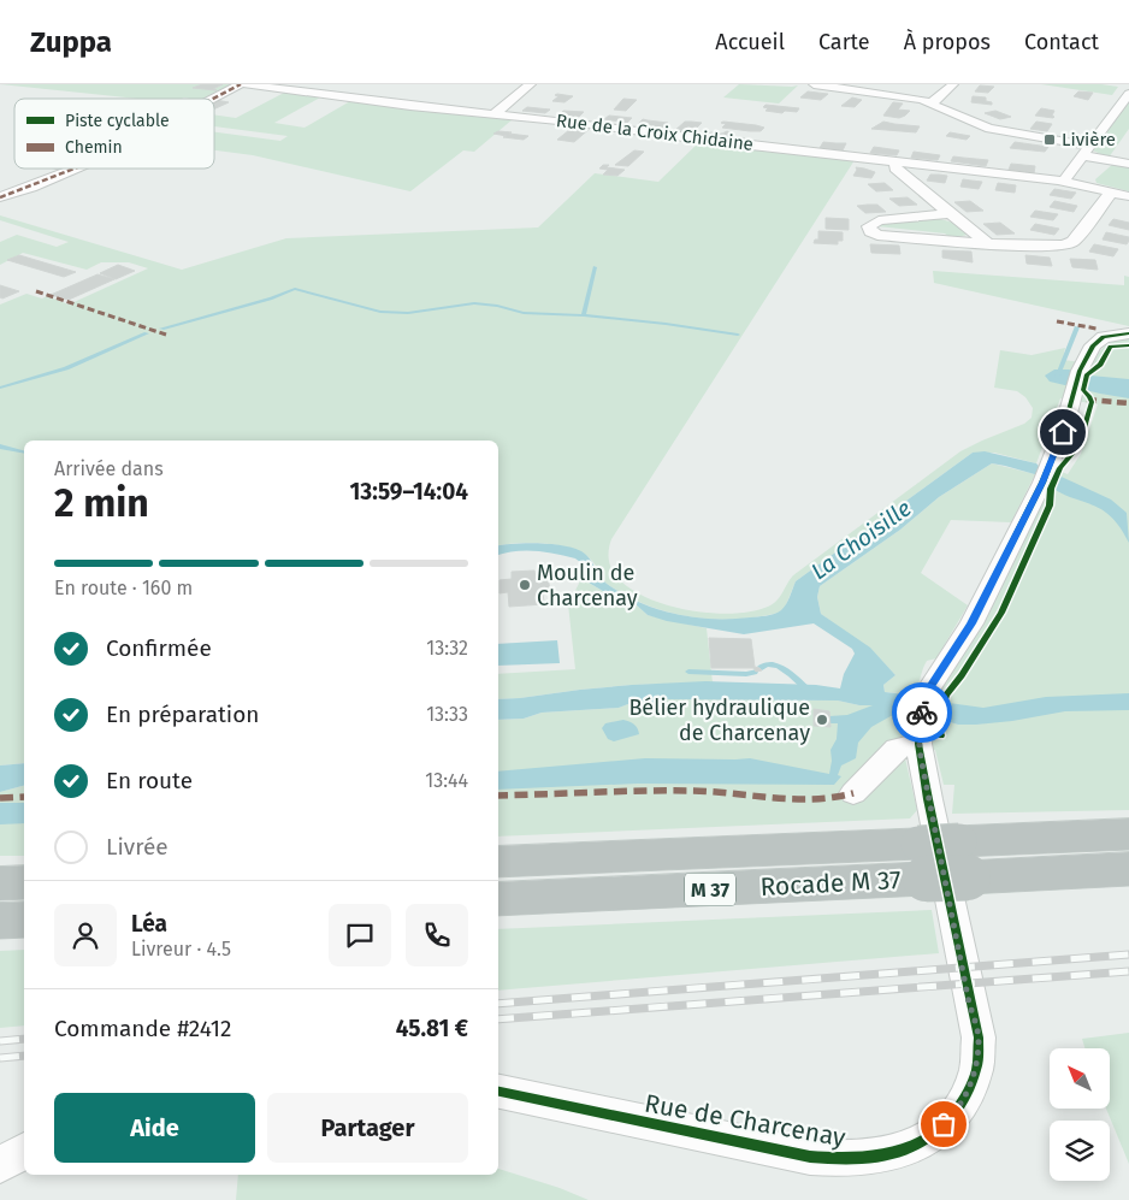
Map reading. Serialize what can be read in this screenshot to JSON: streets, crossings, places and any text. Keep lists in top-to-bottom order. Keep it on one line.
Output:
{"streets":{"highway":["Rocade M 37","M 37"],"street":["Rue de la Croix Chidaine","Rue de Charcenay"]},"water":["La Choisille"],"places":{"transit":["Livière"],"other":["Moulin de Charcenay","Bélier hydraulique de Charcenay"]},"legend":["Piste cyclable","Chemin"],"north":"top left","page":{"header":"Zuppa","nav":["Accueil","Carte","À propos","Contact"],"heading":["2 min","Arrivée dans","13:59–14:04"],"panel":["Léa","Livreur · 4.5","Commande #2412","45.81 €"],"bar":"En route · 160 m","list":[["Confirmée","13:32"],["En préparation","13:33"],["En route","13:44"],"Livrée"],"buttons":["Aide","Partager"]}}
